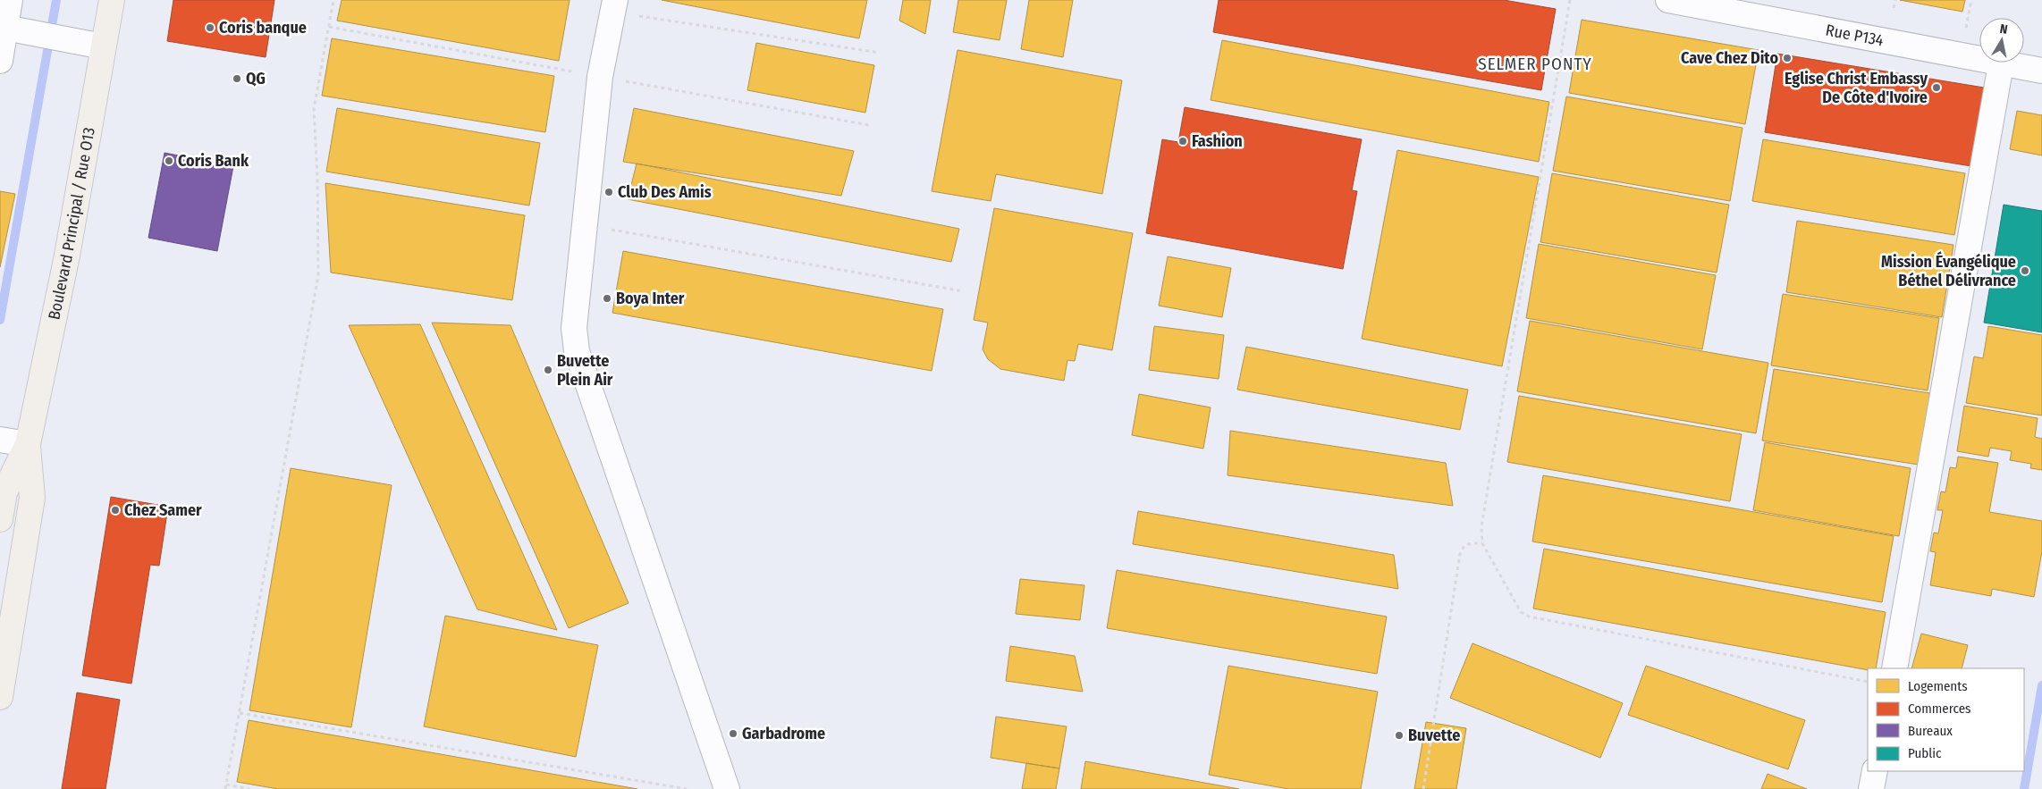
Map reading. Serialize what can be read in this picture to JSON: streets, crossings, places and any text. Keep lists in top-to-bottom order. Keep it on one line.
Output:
{"streets":{"main road":["Boulevard Principal / Rue O13"],"street":["Rue P134"]},"districts":["SELMER PONTY"],"places":["Coris banque","Cave Chez Dito","QG","Eglise Christ Embassy De Côte d'Ivoire","Fashion","Coris Bank","Club Des Amis","Mission Évangélique Béthel Délivrance","Boya Inter","Buvette Plein Air","Chez Samer","Garbadrome","Buvette"],"legend":["Logements","Commerces","Bureaux","Public"],"north":"top"}
